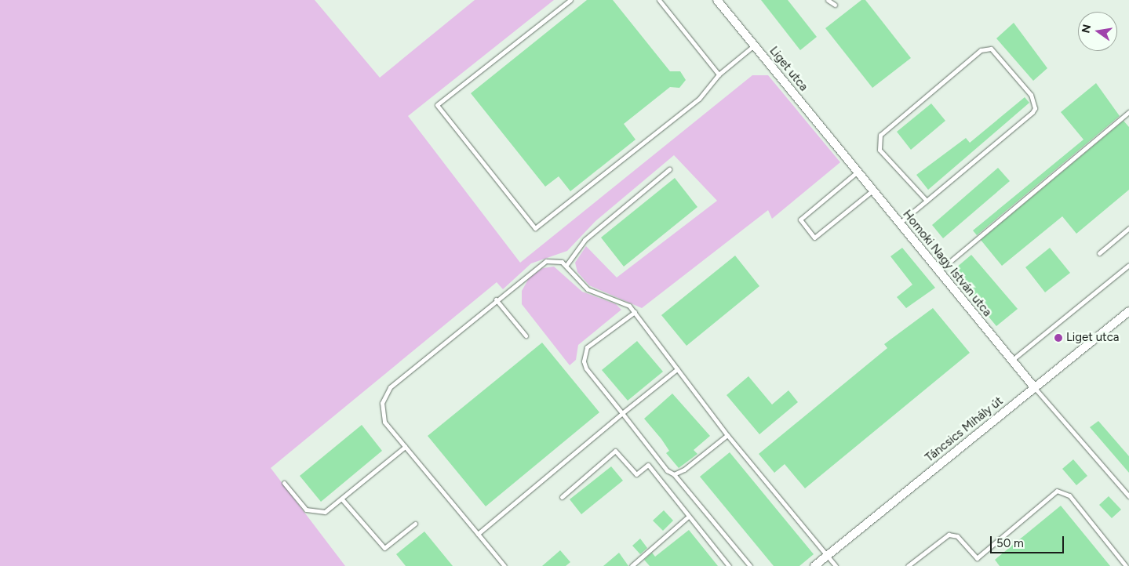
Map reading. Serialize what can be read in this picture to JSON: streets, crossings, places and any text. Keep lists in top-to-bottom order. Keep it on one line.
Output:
{"streets":{"street":["Liget utca","Homoki Nagy István utca","Táncsics Mihály út"]},"crossings":[["Liget utca","Homoki Nagy István utca"],["Homoki Nagy István utca","Táncsics Mihály út"]],"places":["Liget utca"],"scale_bar":"50 m","north":"left"}
